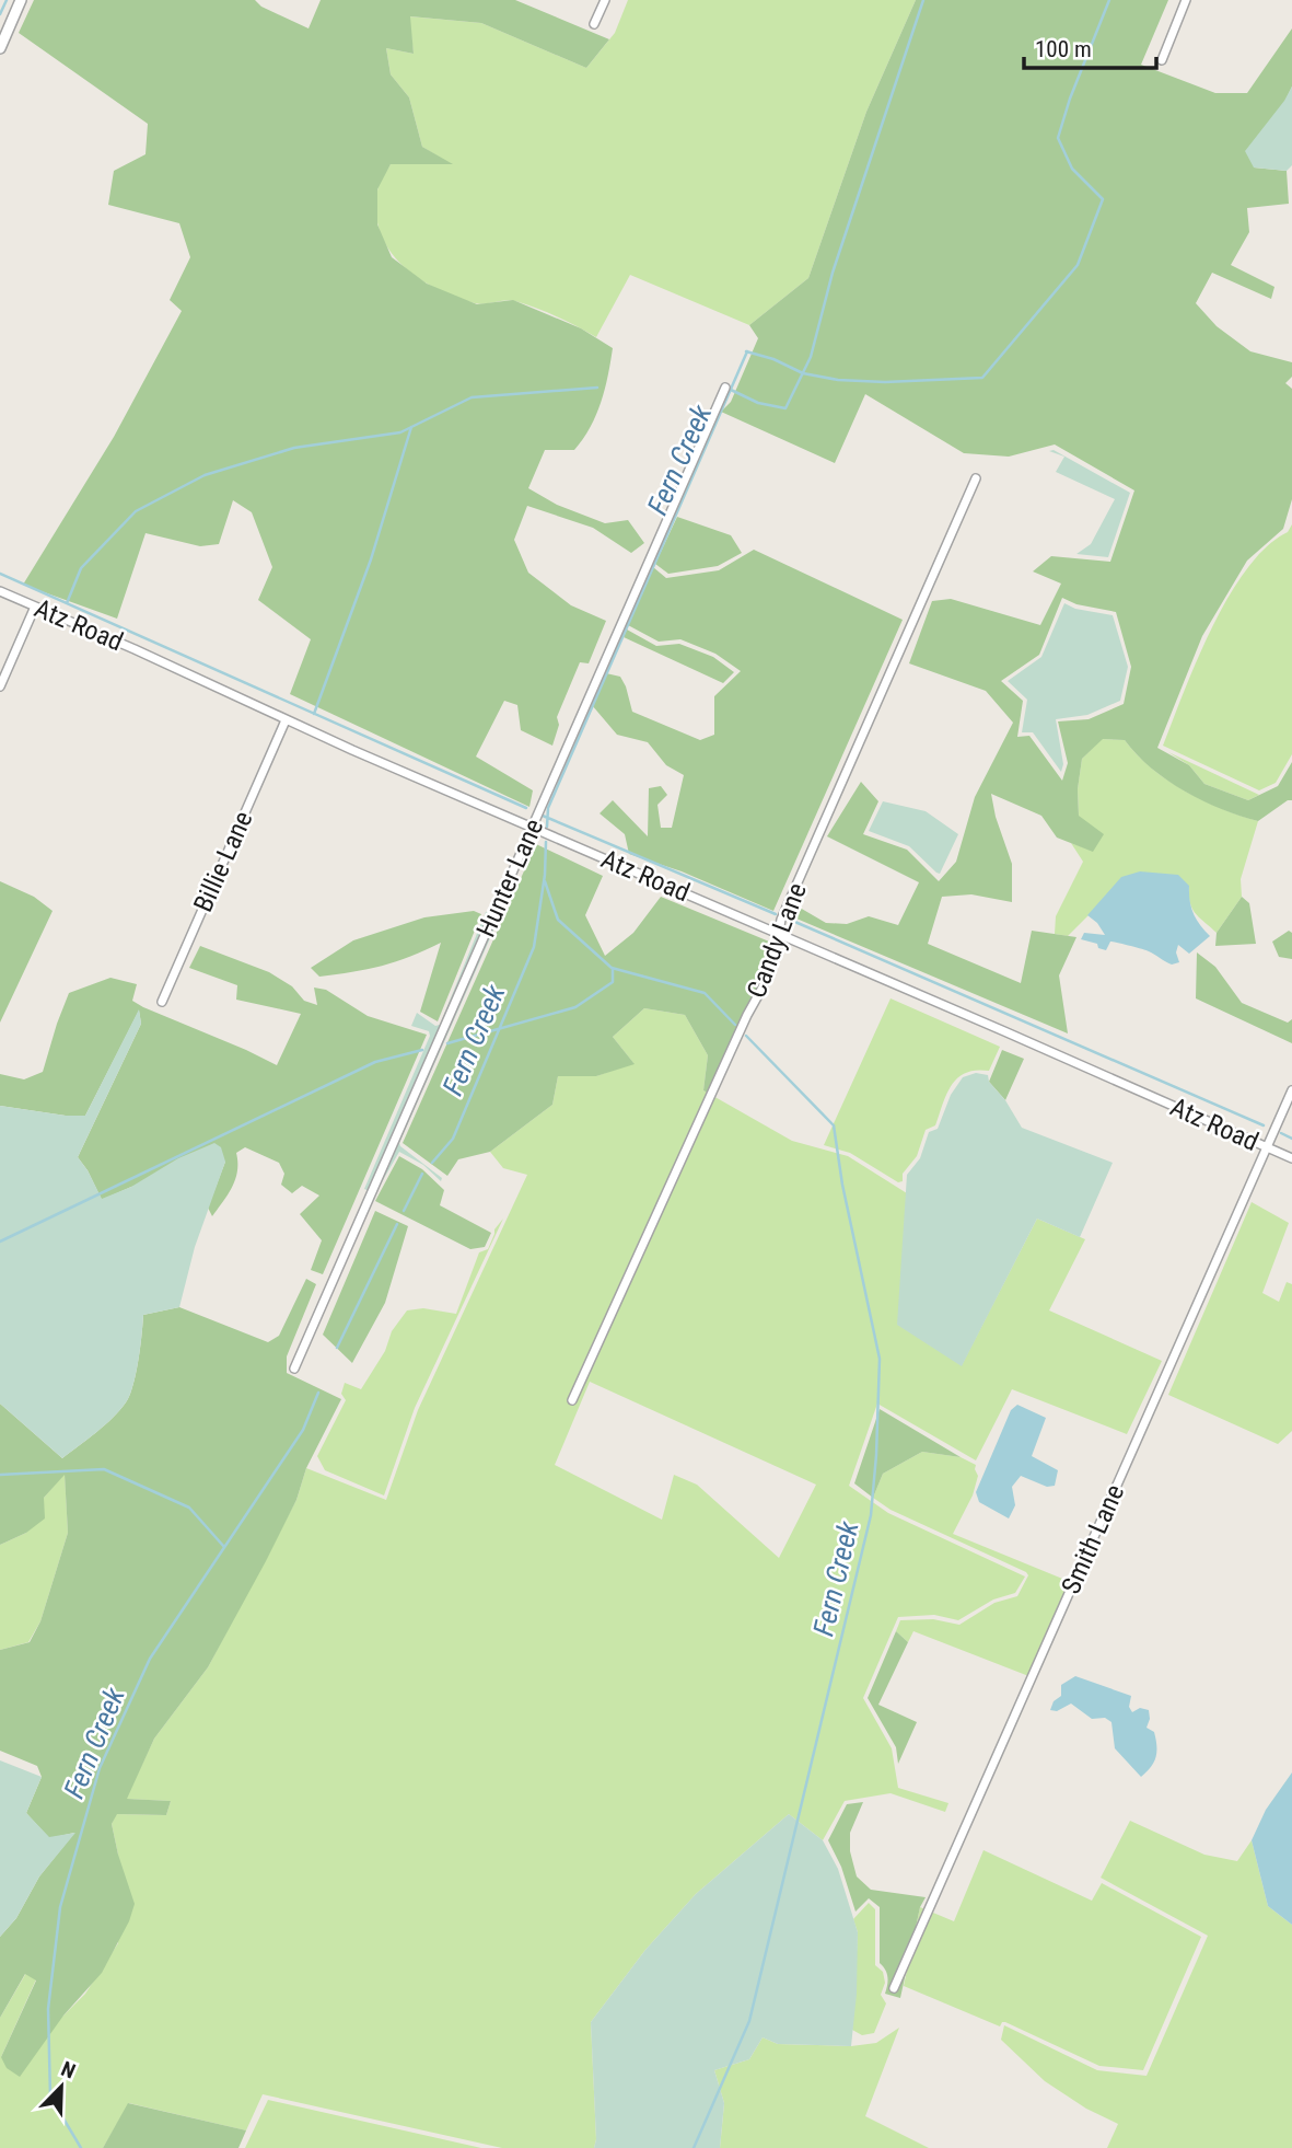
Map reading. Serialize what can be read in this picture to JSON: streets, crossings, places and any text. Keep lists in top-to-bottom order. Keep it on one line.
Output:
{"streets":{"street":["Atz Road","Billie Lane","Hunter Lane","Candy Lane","Smith Lane"]},"crossings":[["Atz Road","Billie Lane"],["Atz Road","Hunter Lane"],["Atz Road","Candy Lane"],["Atz Road","Smith Lane"]],"water":["Fern Creek"],"scale_bar":"100 m","north":"top right"}
